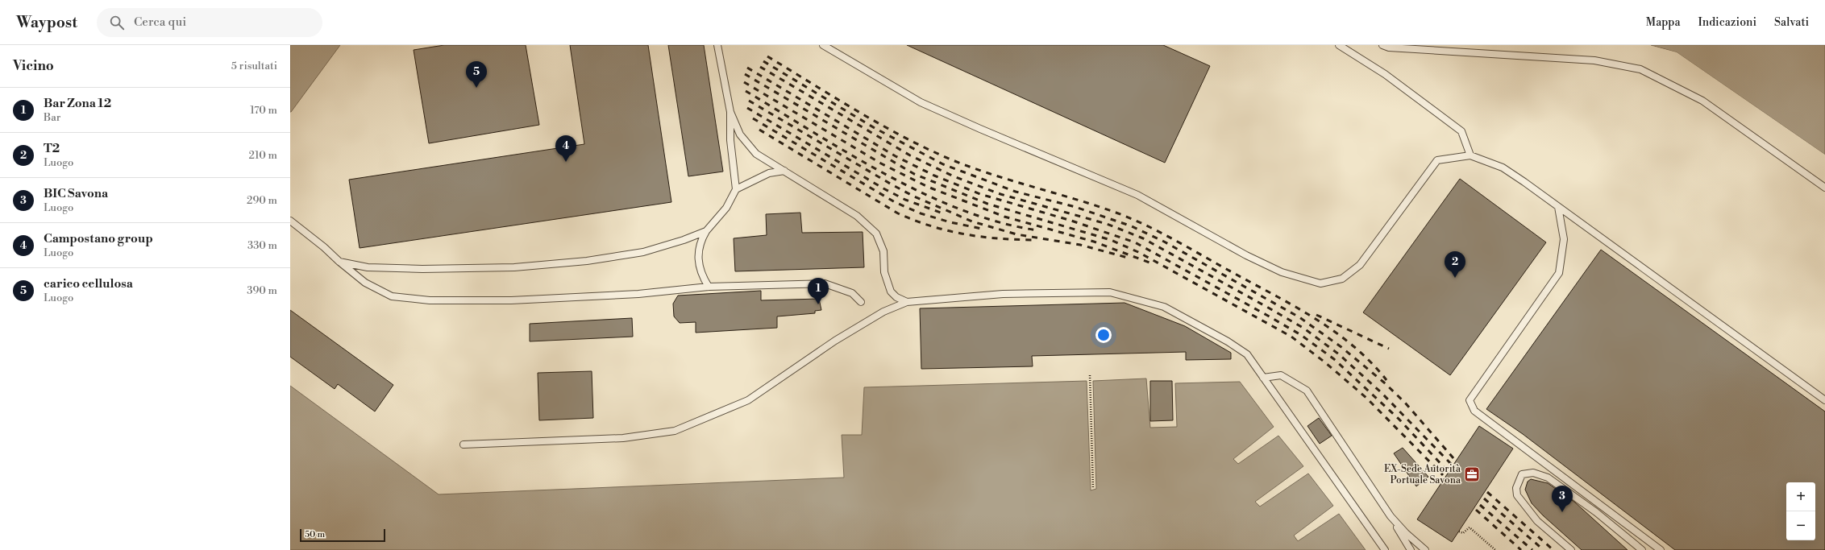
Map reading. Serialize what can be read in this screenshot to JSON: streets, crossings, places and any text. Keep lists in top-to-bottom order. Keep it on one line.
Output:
{"places":{"office":["EX-Sede Autorità Portuale Savona"]},"scale_bar":"50 m","page":{"header":"Waypost","search":"Cerca qui","nav":["Mappa","Indicazioni","Salvati"],"heading":["Vicino","5 risultati"],"pins":["5","4","2","1","3"],"list":[{"mark":"1","name":"Bar Zona 12","note":"Bar","value":"170 m"},{"mark":"2","name":"T2","note":"Luogo","value":"210 m"},{"mark":"3","name":"BIC Savona","note":"Luogo","value":"290 m"},{"mark":"4","name":"Campostano group","note":"Luogo","value":"330 m"},{"mark":"5","name":"carico cellulosa","note":"Luogo","value":"390 m"}],"map_buttons":["+","−"],"scale":"50 m"}}
